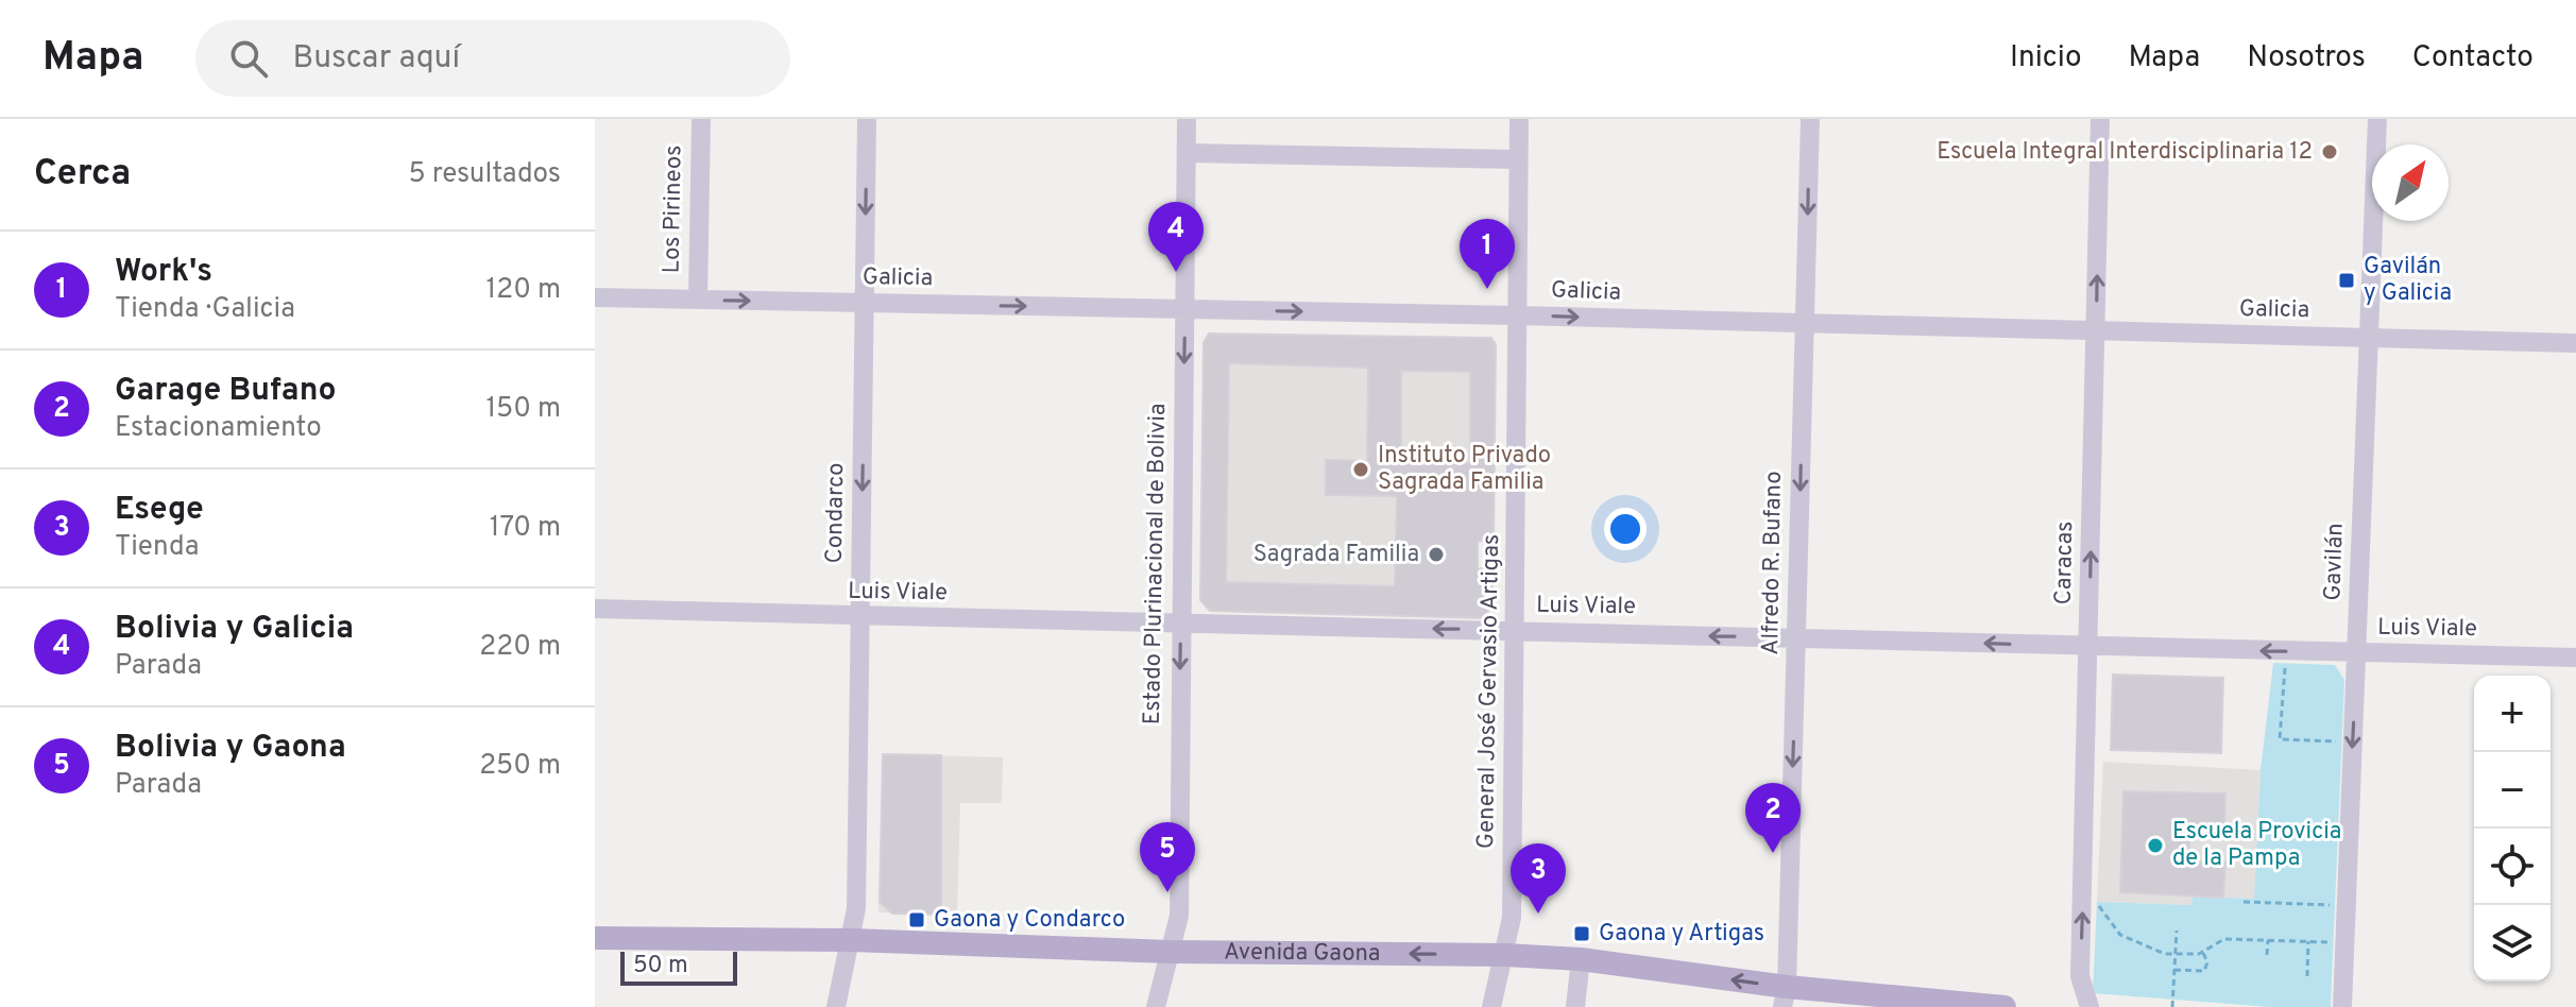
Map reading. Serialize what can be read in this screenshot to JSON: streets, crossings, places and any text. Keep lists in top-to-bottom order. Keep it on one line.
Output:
{"streets":{"main road":["Avenida Gaona"],"street":["Los Pirineos","Galicia","Condarco","Gavilán","Alfredo R. Bufano","Caracas","Estado Plurinacional de Bolivia","Luis Viale","General José Gervasio Artigas"]},"crossings":[["Los Pirineos","Galicia"],["Galicia","Condarco"],["Galicia","Gavilán"],["Galicia","Alfredo R. Bufano"],["Galicia","Caracas"],["Galicia","Estado Plurinacional de Bolivia"],["Galicia","General José Gervasio Artigas"],["Condarco","Luis Viale"],["Condarco","Avenida Gaona"],["Gavilán","Luis Viale"],["Alfredo R. Bufano","Luis Viale"],["Alfredo R. Bufano","Avenida Gaona"],["Caracas","Luis Viale"],["Estado Plurinacional de Bolivia","Luis Viale"],["Estado Plurinacional de Bolivia","Avenida Gaona"],["Luis Viale","General José Gervasio Artigas"],["General José Gervasio Artigas","Avenida Gaona"]],"one_way":["Galicia","Condarco","Alfredo R. Bufano","Caracas","Estado Plurinacional de Bolivia","Luis Viale","Avenida Gaona"],"places":{"other":["Escuela Integral Interdisciplinaria 12","Instituto Privado Sagrada Familia","Sagrada Familia","Escuela Provicia de la Pampa"],"transit":["Gavilán y Galicia","Gaona y Condarco","Gaona y Artigas"]},"scale_bar":"50 m","north":"top right","page":{"header":"Mapa","search":"Buscar aquí","nav":["Inicio","Mapa","Nosotros","Contacto"],"heading":["Cerca","5 resultados"],"pins":["4","1","2","5","3"],"list":[{"mark":"1","name":"Work's","note":"Tienda · Galicia","value":"120 m"},{"mark":"2","name":"Garage Bufano","note":"Estacionamiento","value":"150 m"},{"mark":"3","name":"Esege","note":"Tienda","value":"170 m"},{"mark":"4","name":"Bolivia y Galicia","note":"Parada","value":"220 m"},{"mark":"5","name":"Bolivia y Gaona","note":"Parada","value":"250 m"}],"map_buttons":["+","−"],"scale":"50 m"}}
